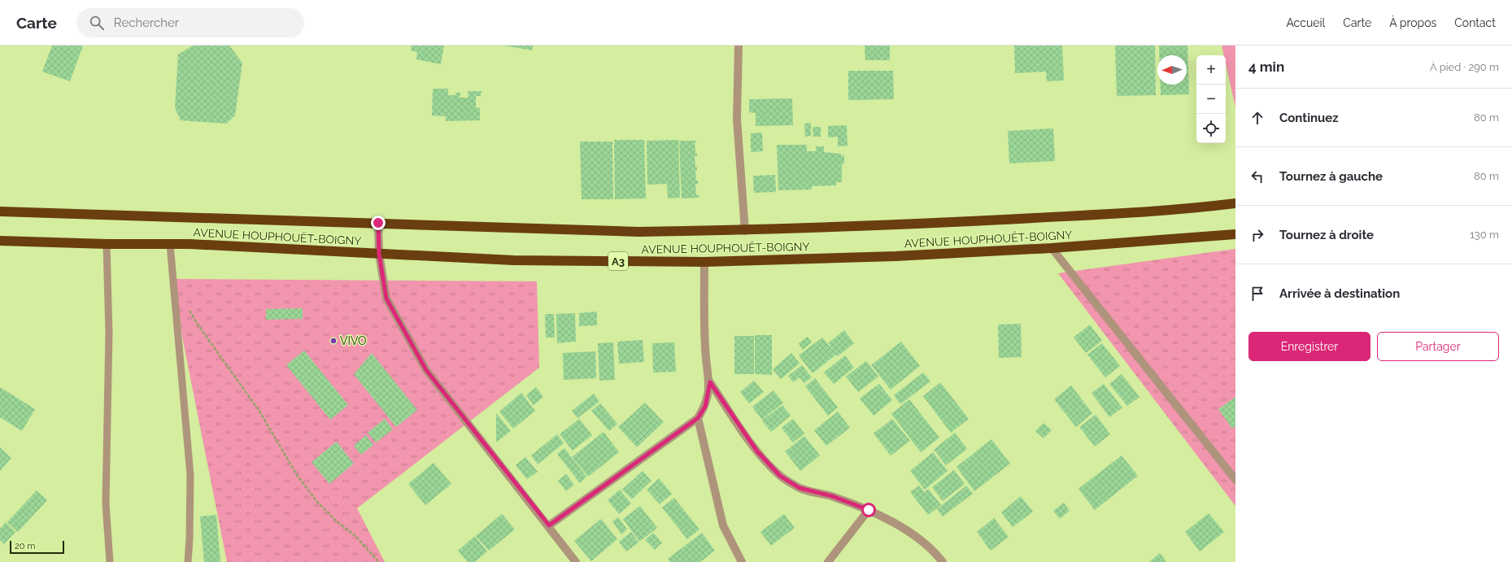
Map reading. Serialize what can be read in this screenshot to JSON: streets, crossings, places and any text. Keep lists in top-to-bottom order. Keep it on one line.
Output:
{"streets":{"highway":["AVENUE HOUPHOUËT-BOIGNY","A3"]},"places":["VIVO"],"scale_bar":"20 m","north":"left","page":{"header":"Carte","search":"Rechercher","nav":["Accueil","Carte","À propos","Contact"],"heading":["4 min","À pied · 290 m"],"map_buttons":["+","−"],"list":[["Continuez","80 m"],["Tournez à gauche","80 m"],["Tournez à droite","130 m"],"Arrivée à destination"],"buttons":["Enregistrer","Partager"],"scale":"20 m"}}
